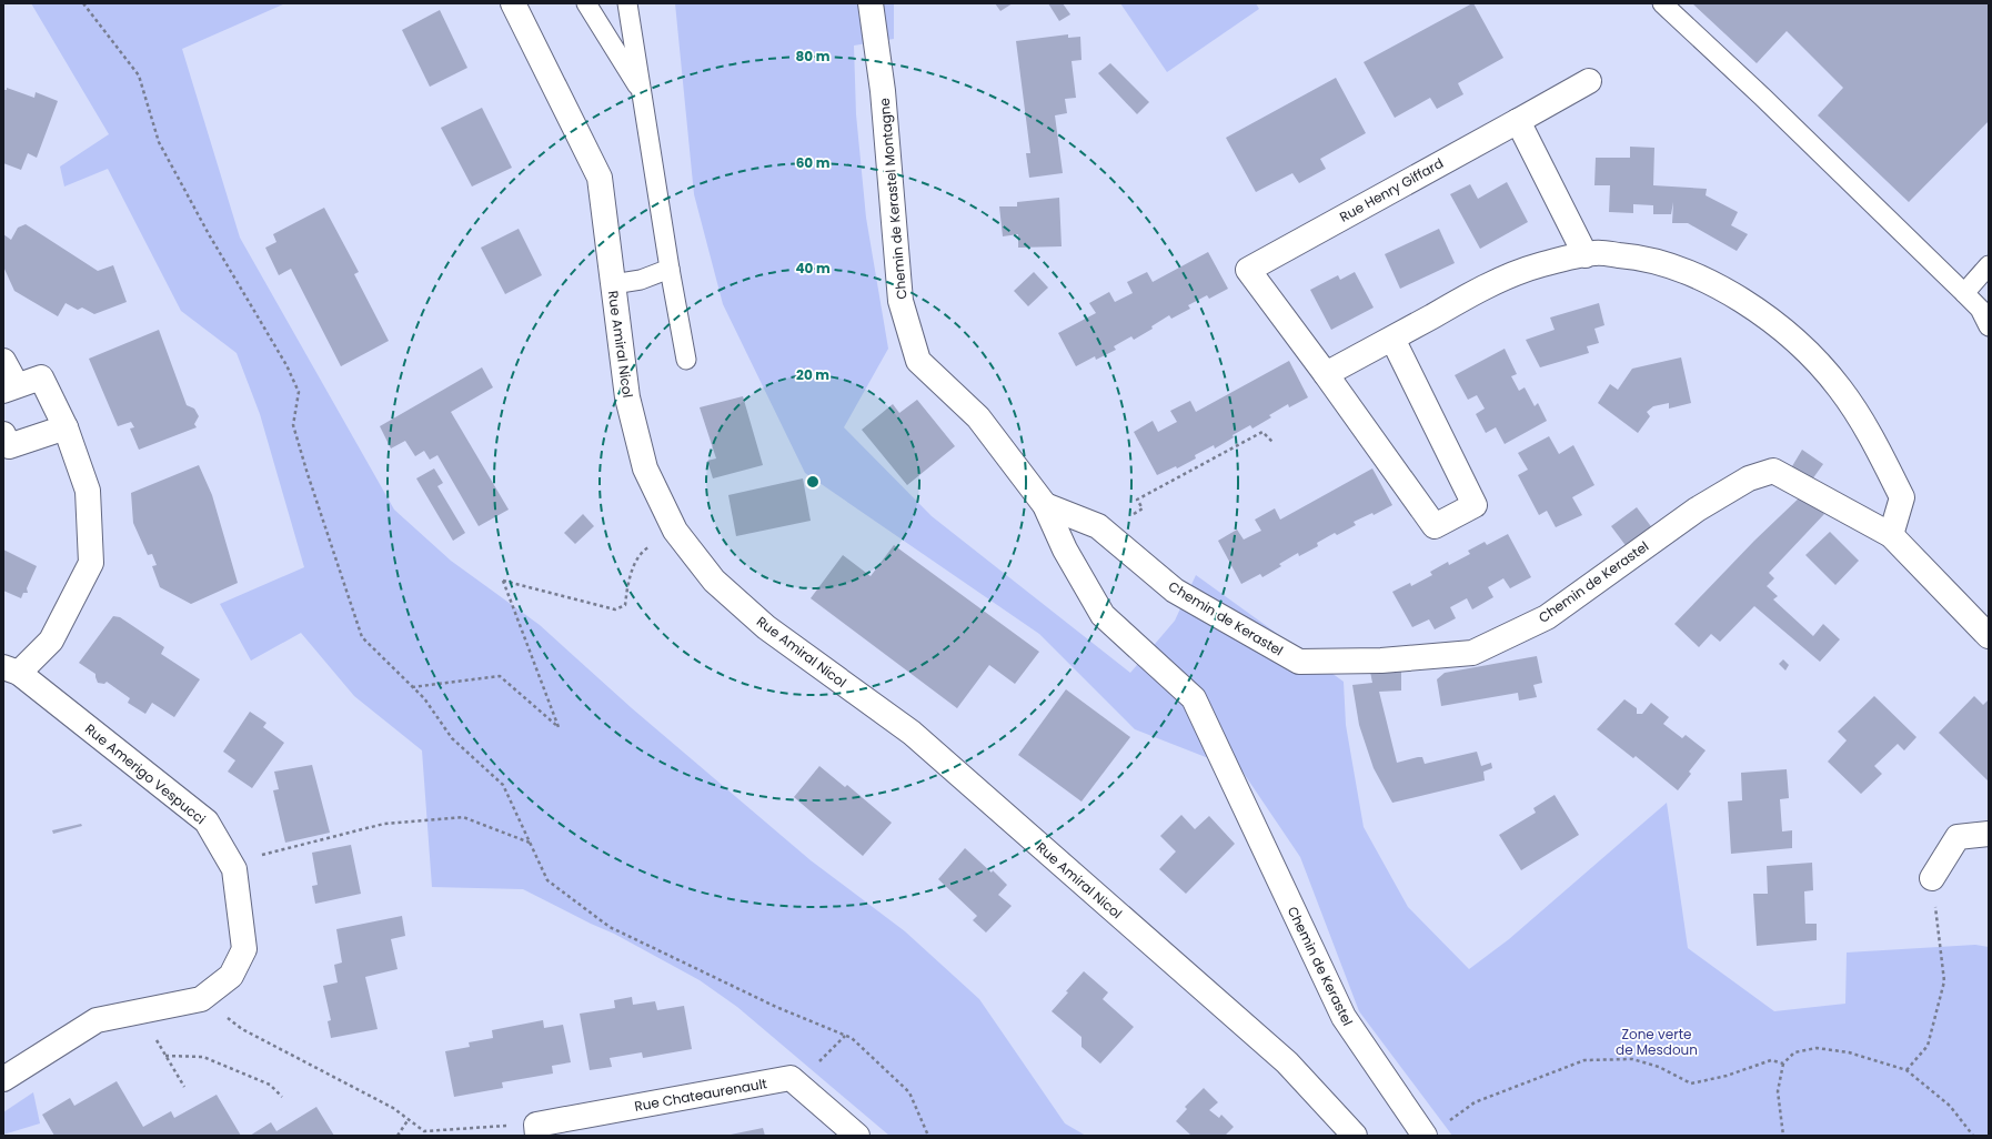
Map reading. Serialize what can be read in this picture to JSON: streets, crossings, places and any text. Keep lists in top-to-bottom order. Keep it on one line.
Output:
{"streets":{"street":["Rue Henry Giffard","Chemin de Kerastel Montagne","Rue Amiral Nicol","Chemin de Kerastel","Rue Amerigo Vespucci","Rue Chateaurenault"]},"crossings":[["Chemin de Kerastel Montagne","Chemin de Kerastel"]],"parks":["Zone verte de Mesdoun"],"rings":["80 m","60 m","40 m","20 m"]}
